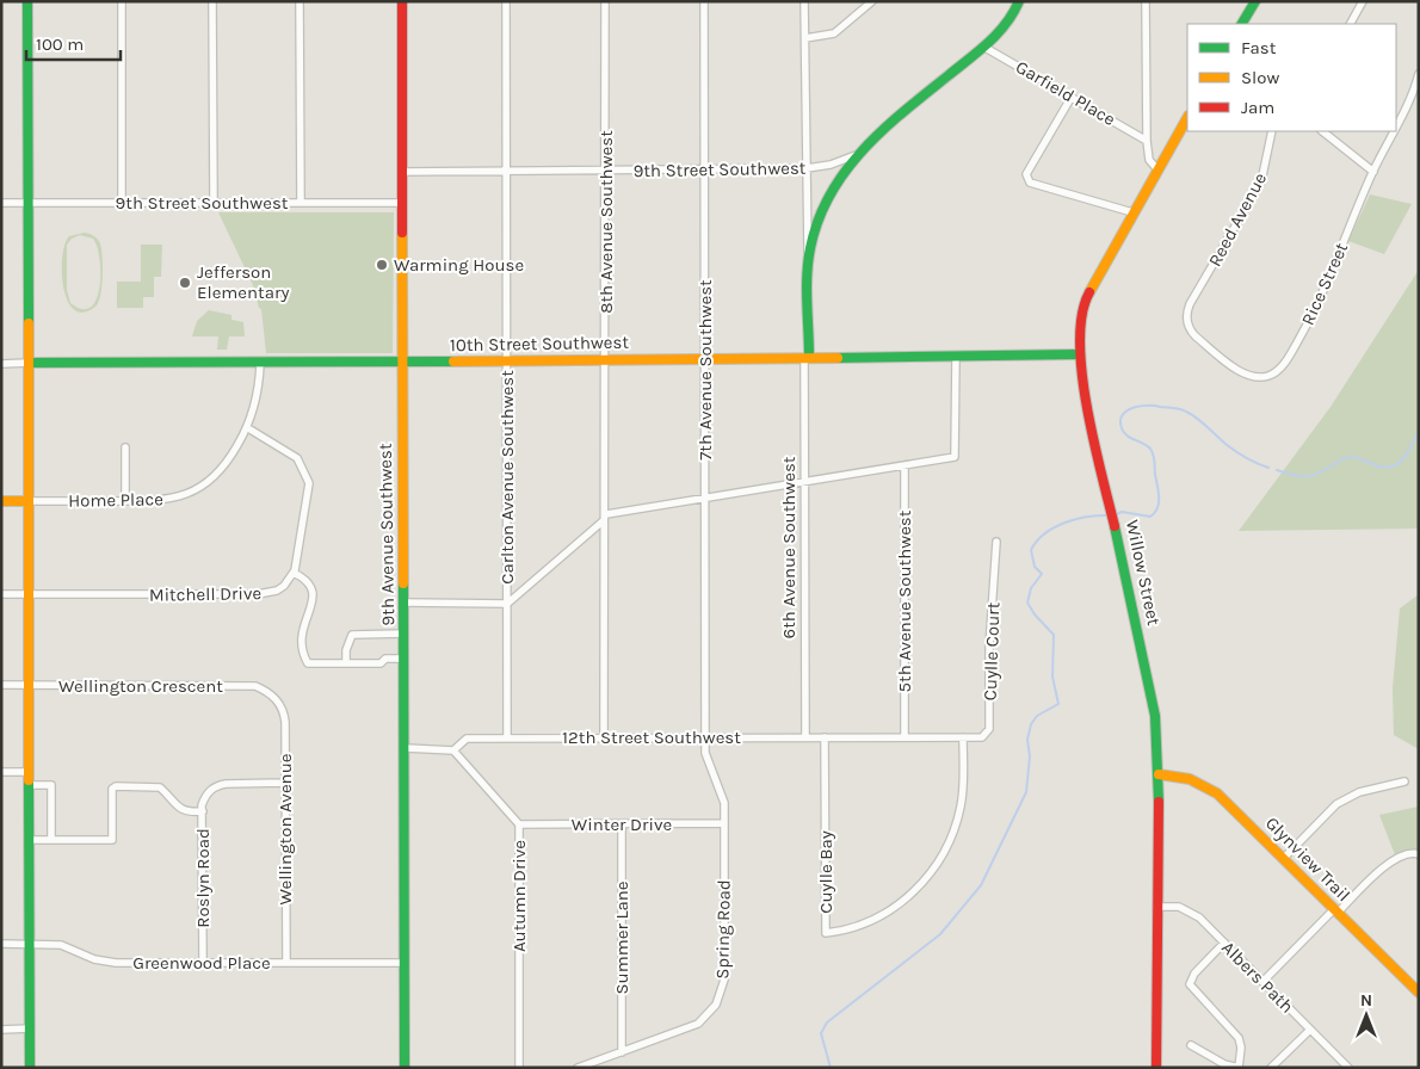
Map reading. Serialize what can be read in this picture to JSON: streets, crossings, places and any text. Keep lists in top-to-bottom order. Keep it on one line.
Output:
{"streets":{"street":["Garfield Place","9th Street Southwest","Reed Avenue","8th Avenue Southwest","Rice Street","10th Street Southwest","7th Avenue Southwest","Carlton Avenue Southwest","Home Place","9th Avenue Southwest","6th Avenue Southwest","Willow Street","Mitchell Drive","5th Avenue Southwest","Cuylle Court","Wellington Crescent","12th Street Southwest","Winter Drive","Wellington Avenue","Glynview Trail","Cuylle Bay","Roslyn Road","Autumn Drive","Spring Road","Summer Lane","Greenwood Place","Albers Path"]},"crossings":[["9th Street Southwest","8th Avenue Southwest"],["9th Street Southwest","7th Avenue Southwest"],["9th Street Southwest","Carlton Avenue Southwest"],["9th Street Southwest","9th Avenue Southwest"],["9th Street Southwest","6th Avenue Southwest"],["Reed Avenue","Rice Street"],["8th Avenue Southwest","10th Street Southwest"],["8th Avenue Southwest","12th Street Southwest"],["10th Street Southwest","7th Avenue Southwest"],["10th Street Southwest","Carlton Avenue Southwest"],["10th Street Southwest","Home Place"],["10th Street Southwest","9th Avenue Southwest"],["10th Street Southwest","6th Avenue Southwest"],["10th Street Southwest","Willow Street"],["7th Avenue Southwest","12th Street Southwest"],["7th Avenue Southwest","Spring Road"],["Carlton Avenue Southwest","12th Street Southwest"],["9th Avenue Southwest","12th Street Southwest"],["9th Avenue Southwest","Greenwood Place"],["6th Avenue Southwest","12th Street Southwest"],["Willow Street","Glynview Trail"],["Willow Street","Albers Path"],["5th Avenue Southwest","12th Street Southwest"],["Cuylle Court","Cuylle Bay"],["Wellington Crescent","Wellington Avenue"],["12th Street Southwest","Cuylle Bay"],["12th Street Southwest","Autumn Drive"],["12th Street Southwest","Spring Road"],["Winter Drive","Autumn Drive"],["Winter Drive","Spring Road"],["Winter Drive","Summer Lane"],["Wellington Avenue","Roslyn Road"],["Wellington Avenue","Greenwood Place"],["Roslyn Road","Greenwood Place"],["Spring Road","Summer Lane"]],"places":["Warming House","Jefferson Elementary"],"legend":["Fast","Slow","Jam"],"scale_bar":"100 m","north":"top"}
